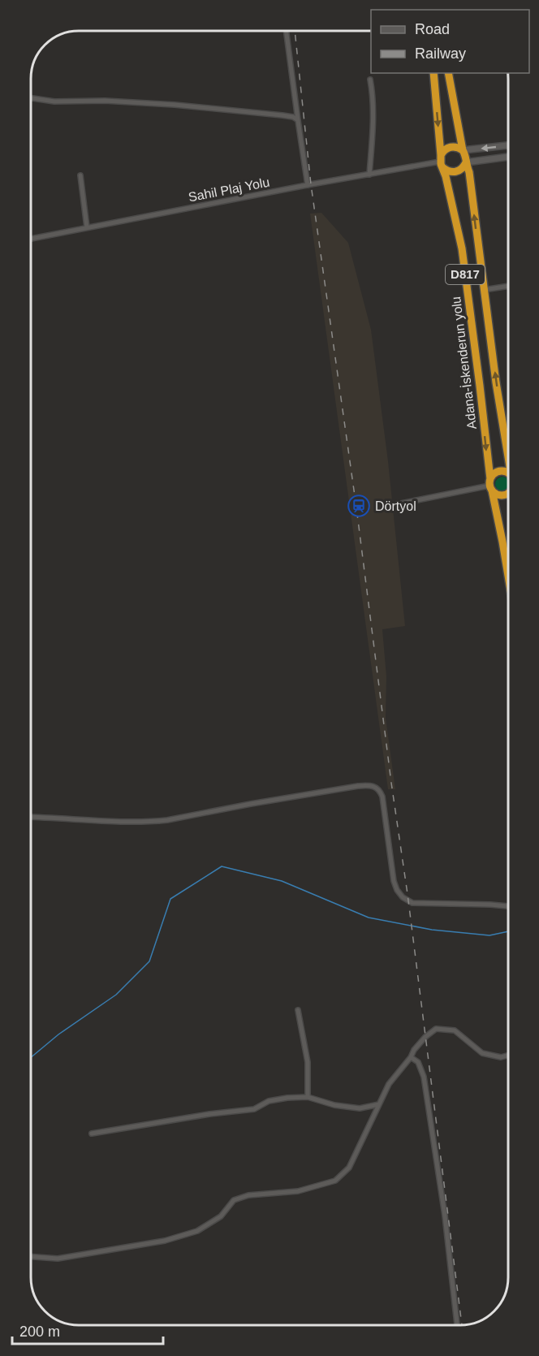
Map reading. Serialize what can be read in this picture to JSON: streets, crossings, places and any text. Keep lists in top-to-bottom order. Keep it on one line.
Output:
{"streets":{"highway":["D817","Adana-İskenderun yolu"],"street":["Sahil Plaj Yolu"]},"crossings":[["Sahil Plaj Yolu","D817"],["Sahil Plaj Yolu","Adana-İskenderun yolu"],["D817","Adana-İskenderun yolu"]],"places":{"station":["Dörtyol"]},"legend":["Road","Railway"],"scale_bar":"200 m"}
